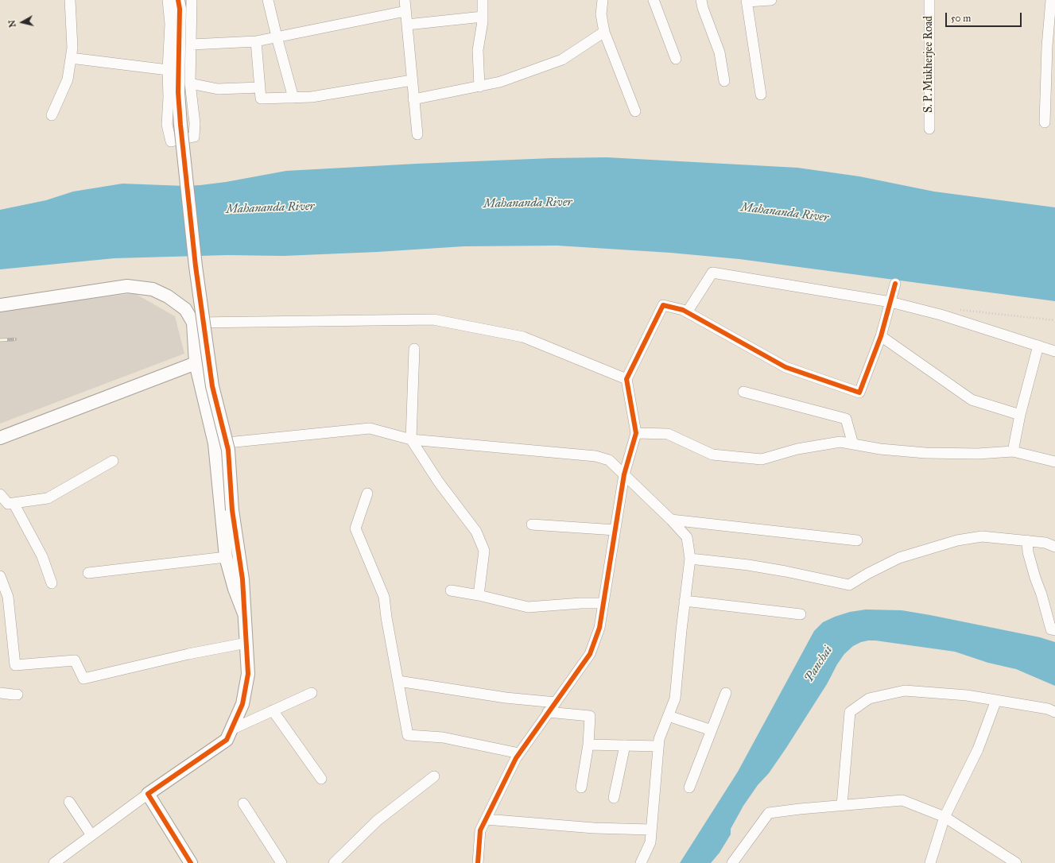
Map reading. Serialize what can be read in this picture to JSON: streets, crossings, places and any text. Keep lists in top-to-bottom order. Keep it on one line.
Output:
{"streets":{"street":["S. P. Mukherjee Road"]},"water":["Mahananda River","Panchai"],"scale_bar":"50 m","north":"left"}
